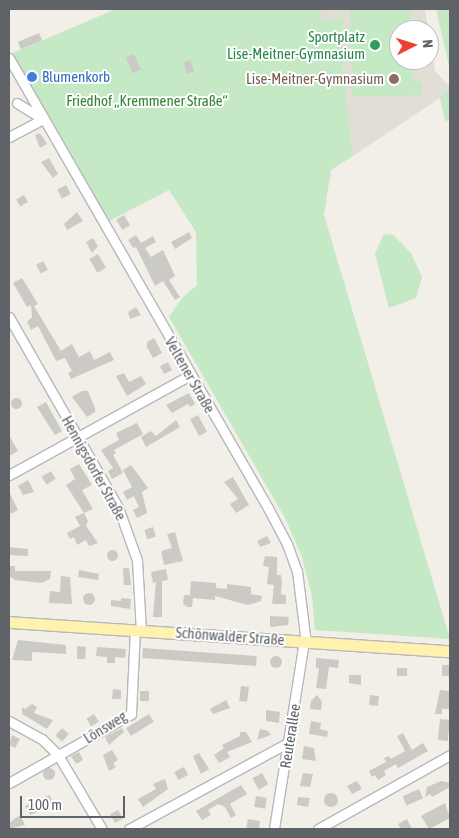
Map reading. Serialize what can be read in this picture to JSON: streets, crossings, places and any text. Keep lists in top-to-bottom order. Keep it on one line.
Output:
{"streets":{"main road":["Schönwalder Straße"],"street":["Veltener Straße","Hennigsdorfer Straße","Lönsweg","Reuterallee"]},"crossings":[["Veltener Straße","Schönwalder Straße"],["Veltener Straße","Reuterallee"],["Hennigsdorfer Straße","Schönwalder Straße"],["Hennigsdorfer Straße","Lönsweg"],["Schönwalder Straße","Lönsweg"],["Schönwalder Straße","Reuterallee"]],"parks":["Friedhof „Kremmener Straße“"],"places":["Sportplatz Lise-Meitner-Gymnasium","Blumenkorb","Lise-Meitner-Gymnasium"],"scale_bar":"100 m","north":"right"}
